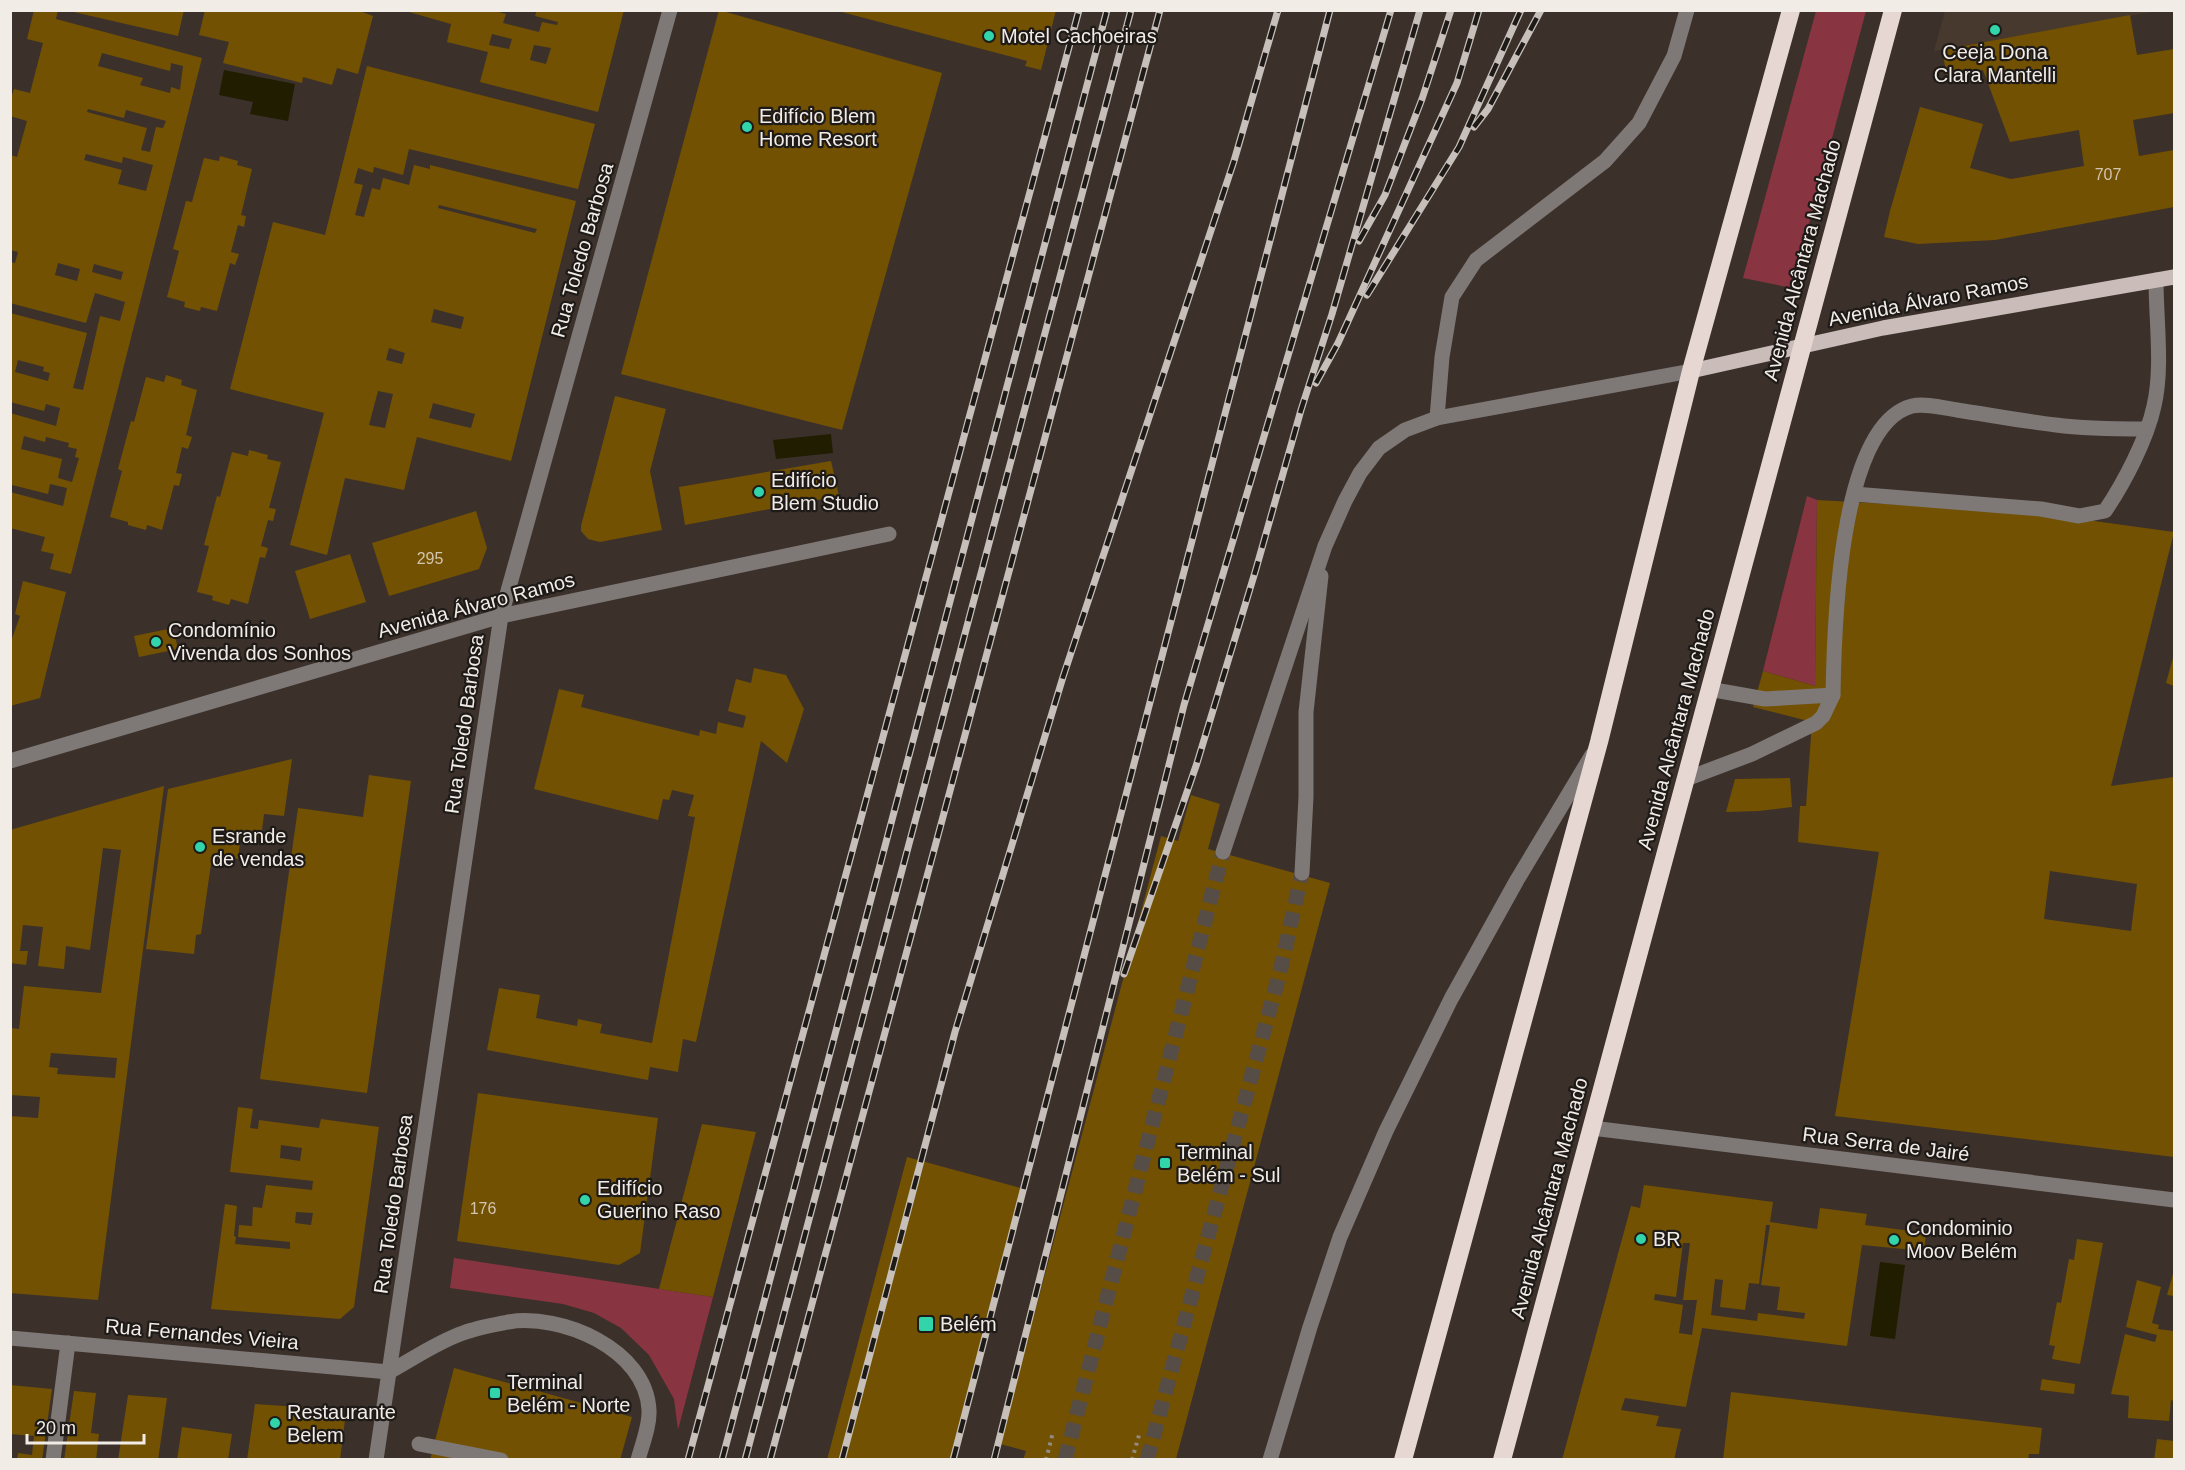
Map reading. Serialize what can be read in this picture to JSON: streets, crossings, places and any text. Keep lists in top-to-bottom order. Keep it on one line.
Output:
{"streets":{"highway":["Avenida Alcântara Machado"],"main road":["Avenida Álvaro Ramos"],"street":["Rua Toledo Barbosa","Rua Serra de Jairé","Rua Fernandes Vieira"]},"crossings":[["Rua Toledo Barbosa","Avenida Álvaro Ramos"],["Rua Toledo Barbosa","Rua Fernandes Vieira"],["Avenida Alcântara Machado","Avenida Álvaro Ramos"],["Avenida Alcântara Machado","Rua Serra de Jairé"]],"places":{"other":["Ceeja Dona Clara Mantelli","Motel Cachoeiras","Edifício Blem Home Resort","Edifício Blem Studio","Condomínio Vivenda dos Sonhos","Esrande de vendas","Edifício Guerino Raso","BR","Condominio Moov Belém","Restaurante Belem"],"transit":["Terminal Belém - Sul","Belém","Terminal Belém - Norte"]},"house_numbers":["707","295","176"],"scale_bar":"20 m"}
